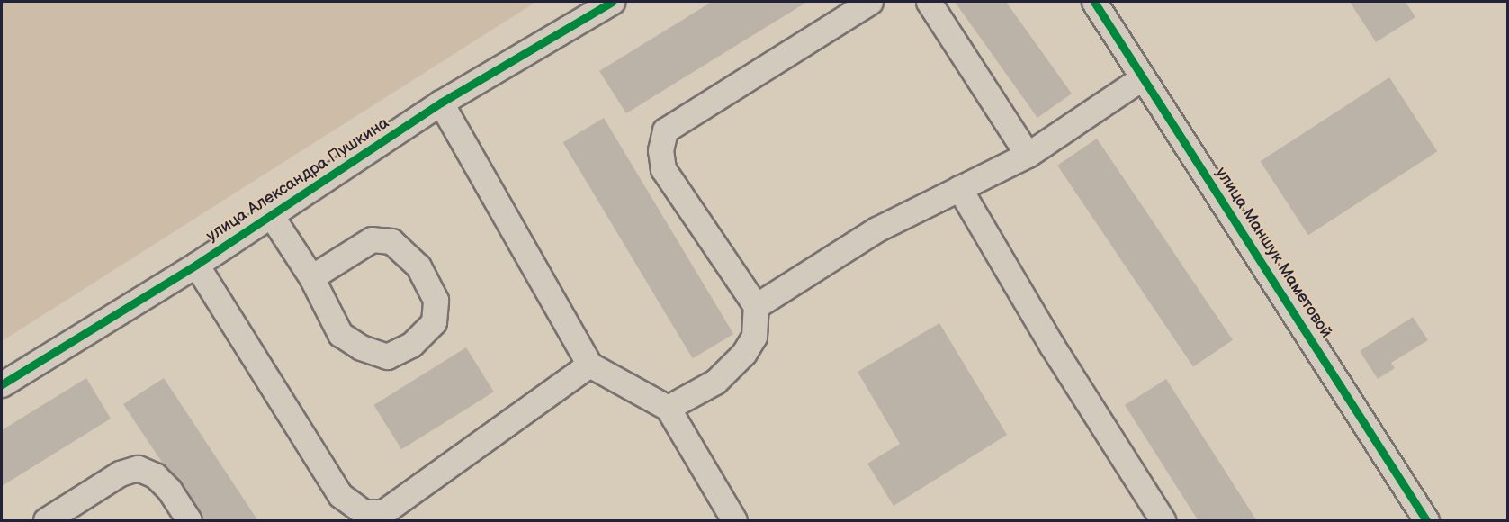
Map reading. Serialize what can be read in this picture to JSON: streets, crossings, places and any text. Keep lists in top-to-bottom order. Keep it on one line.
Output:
{"streets":{"street":["улица Александра Пушкина","улица Маншук Маметовой"]}}
